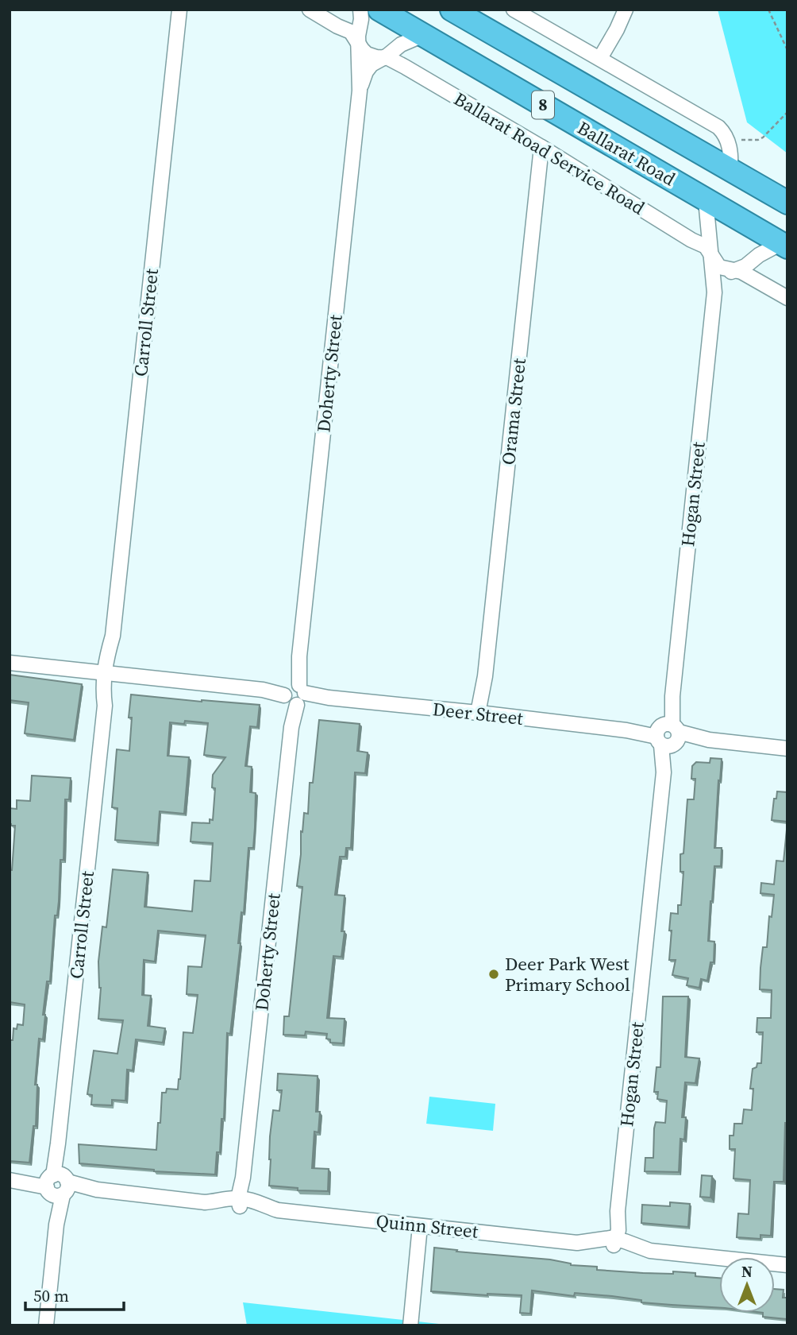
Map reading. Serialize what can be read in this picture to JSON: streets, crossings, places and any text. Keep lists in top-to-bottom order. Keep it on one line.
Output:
{"streets":{"highway":["8","Ballarat Road"],"street":["Ballarat Road Service Road","Carroll Street","Doherty Street","Orama Street","Hogan Street","Deer Street","Quinn Street"]},"crossings":[["Ballarat Road Service Road","Doherty Street"],["Ballarat Road Service Road","Orama Street"],["Ballarat Road Service Road","Hogan Street"],["Ballarat Road","Doherty Street"],["Ballarat Road","Hogan Street"],["Carroll Street","Deer Street"],["Carroll Street","Quinn Street"],["Doherty Street","Deer Street"],["Doherty Street","Quinn Street"],["Orama Street","Deer Street"],["Hogan Street","Deer Street"],["Hogan Street","Quinn Street"]],"places":["Deer Park West Primary School"],"scale_bar":"50 m","north":"top"}
